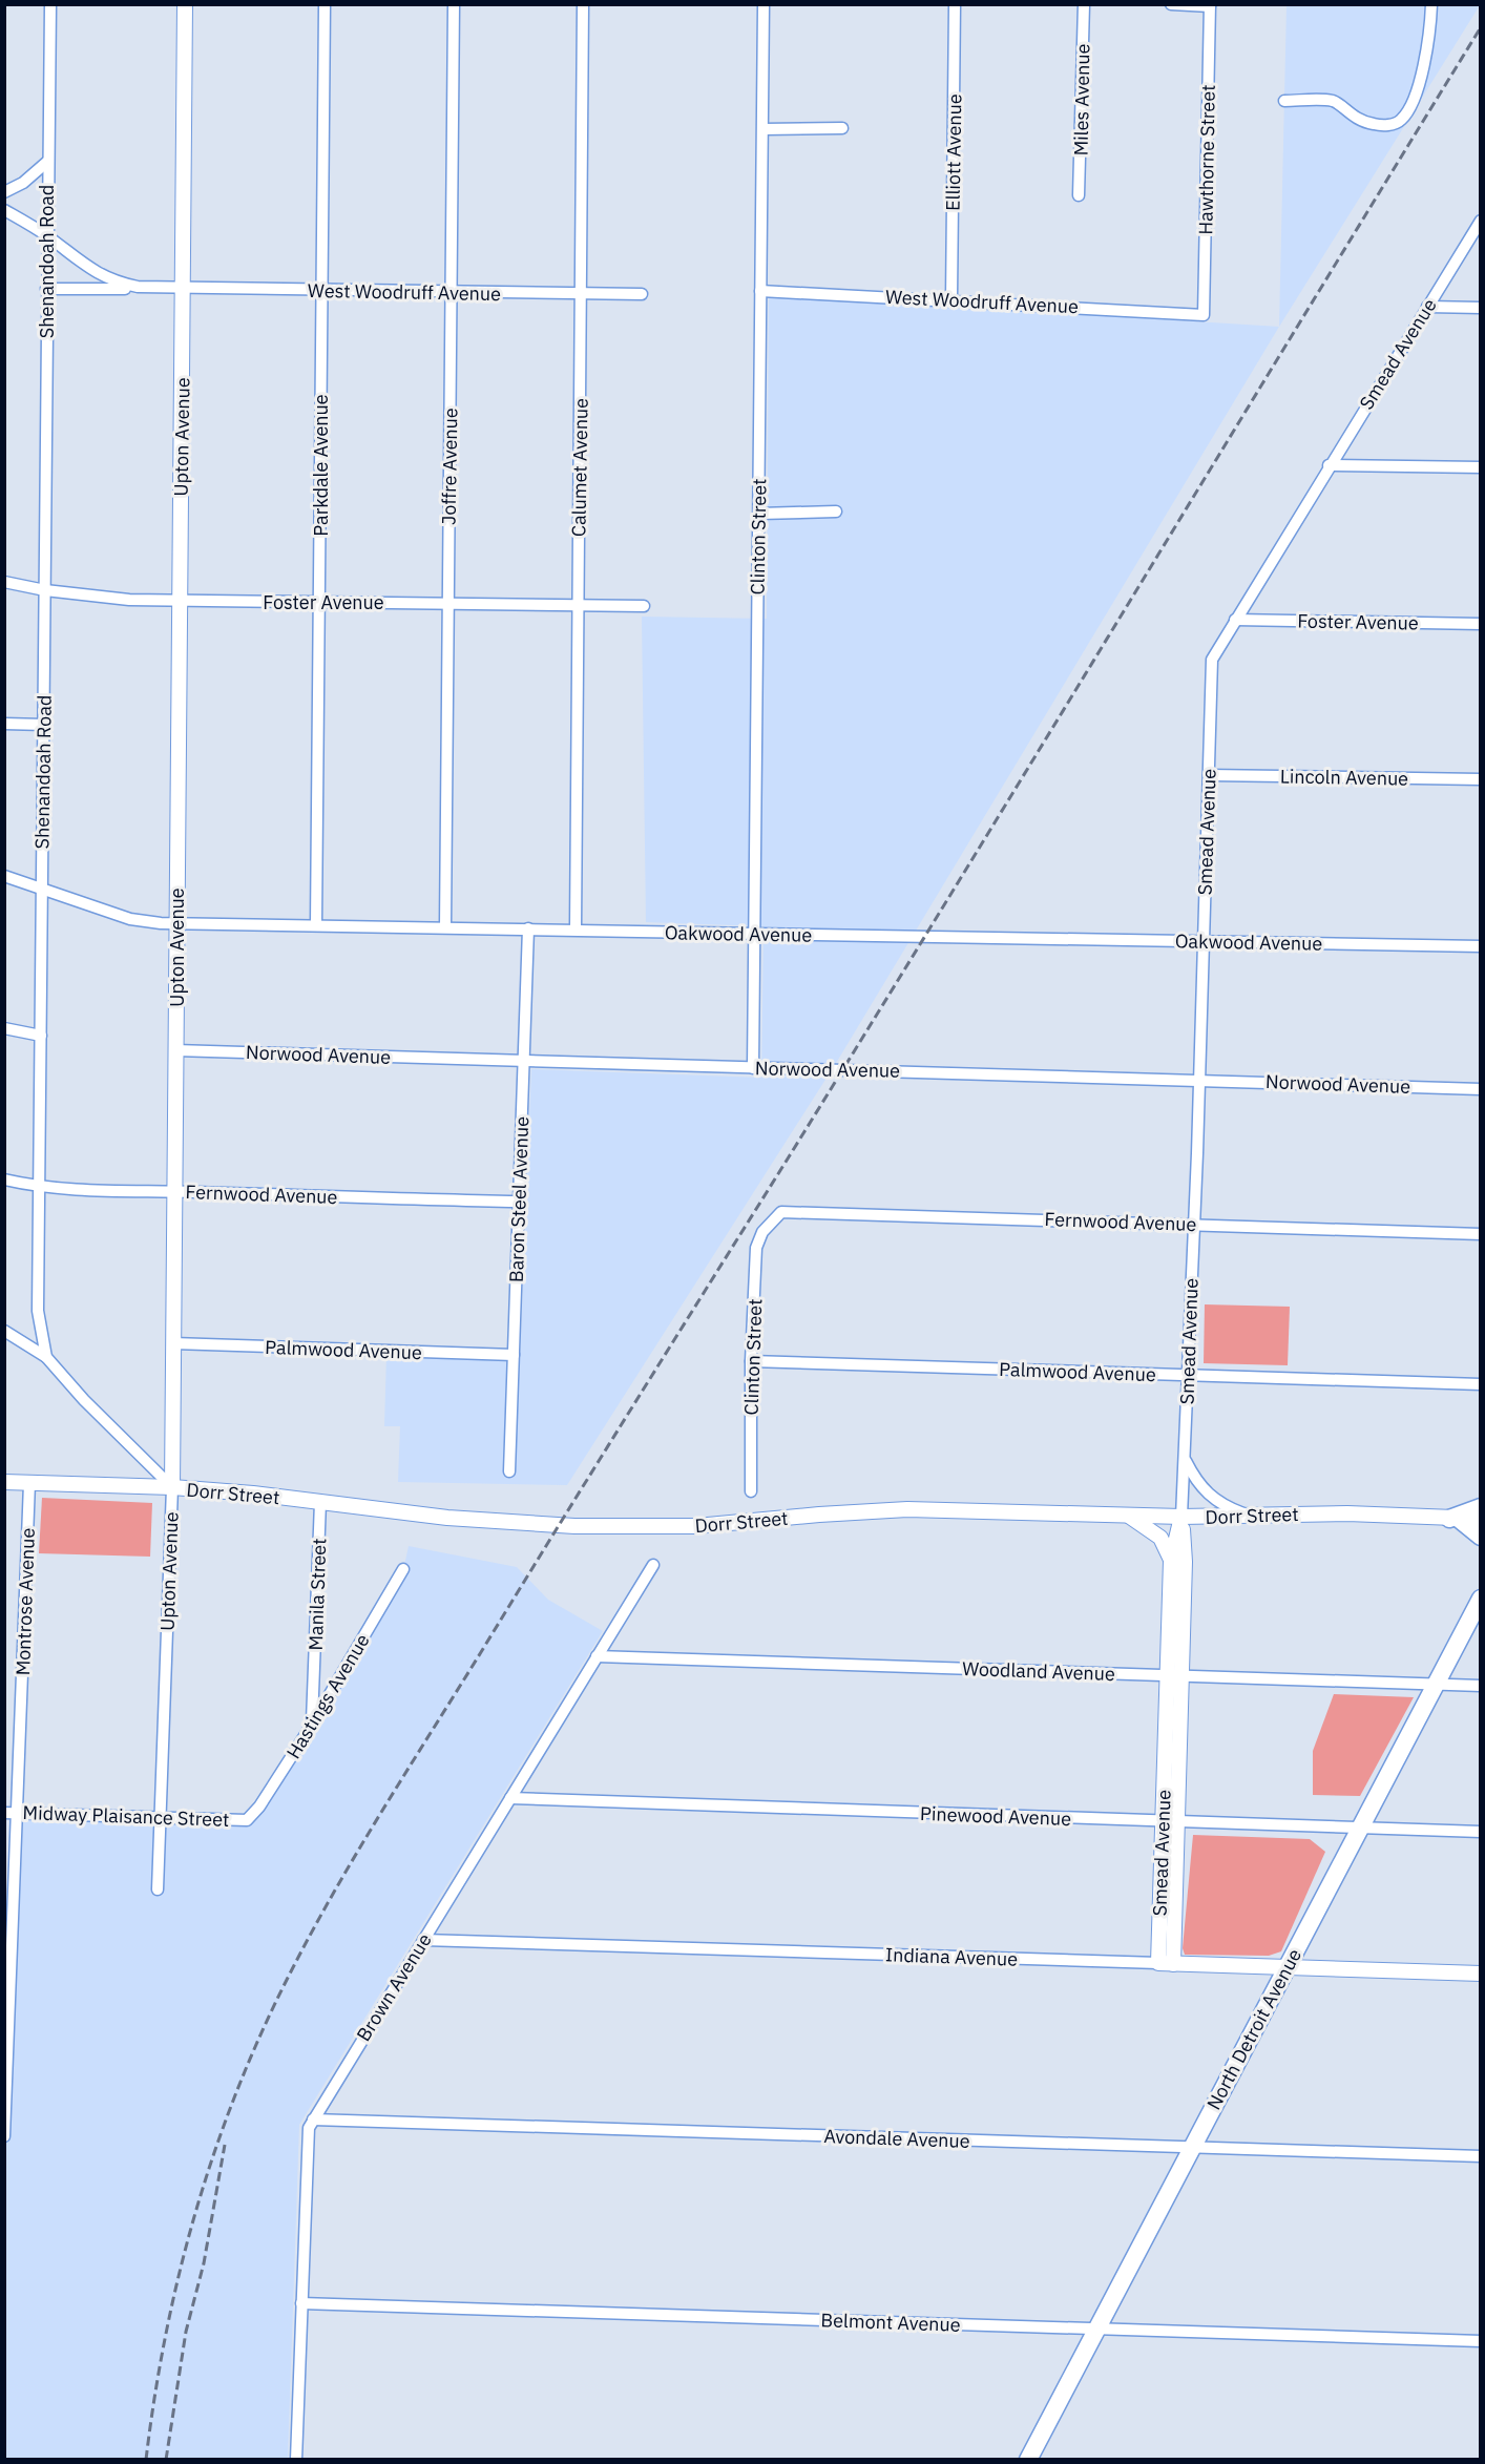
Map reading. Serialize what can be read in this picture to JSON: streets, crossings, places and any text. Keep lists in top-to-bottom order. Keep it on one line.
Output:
{"streets":{"main road":["North Detroit Avenue"],"street":["Miles Avenue","Elliott Avenue","Hawthorne Street","Shenandoah Road","West Woodruff Avenue","Smead Avenue","Upton Avenue","Parkdale Avenue","Joffre Avenue","Calumet Avenue","Clinton Street","Foster Avenue","Lincoln Avenue","Oakwood Avenue","Norwood Avenue","Fernwood Avenue","Baron Steel Avenue","Palmwood Avenue","Dorr Street","Manila Street","Montrose Avenue","Woodland Avenue","Hastings Avenue","Midway Plaisance Street","Pinewood Avenue","Indiana Avenue","Brown Avenue","Avondale Avenue","Belmont Avenue"]},"crossings":[["Elliott Avenue","West Woodruff Avenue"],["Hawthorne Street","West Woodruff Avenue"],["Shenandoah Road","West Woodruff Avenue"],["Shenandoah Road","Foster Avenue"],["Shenandoah Road","Oakwood Avenue"],["Shenandoah Road","Fernwood Avenue"],["West Woodruff Avenue","Upton Avenue"],["West Woodruff Avenue","Parkdale Avenue"],["West Woodruff Avenue","Joffre Avenue"],["West Woodruff Avenue","Calumet Avenue"],["West Woodruff Avenue","Clinton Street"],["Smead Avenue","Foster Avenue"],["Smead Avenue","Lincoln Avenue"],["Smead Avenue","Oakwood Avenue"],["Smead Avenue","Norwood Avenue"],["Smead Avenue","Fernwood Avenue"],["Smead Avenue","Palmwood Avenue"],["Smead Avenue","Dorr Street"],["Smead Avenue","Woodland Avenue"],["Smead Avenue","Pinewood Avenue"],["Smead Avenue","Indiana Avenue"],["Upton Avenue","Foster Avenue"],["Upton Avenue","Oakwood Avenue"],["Upton Avenue","Norwood Avenue"],["Upton Avenue","Fernwood Avenue"],["Upton Avenue","Palmwood Avenue"],["Upton Avenue","Dorr Street"],["Upton Avenue","Midway Plaisance Street"],["Parkdale Avenue","Foster Avenue"],["Parkdale Avenue","Oakwood Avenue"],["Joffre Avenue","Foster Avenue"],["Joffre Avenue","Oakwood Avenue"],["Calumet Avenue","Foster Avenue"],["Calumet Avenue","Oakwood Avenue"],["Clinton Street","Oakwood Avenue"],["Clinton Street","Norwood Avenue"],["Clinton Street","Fernwood Avenue"],["Clinton Street","Palmwood Avenue"],["Oakwood Avenue","Baron Steel Avenue"],["Norwood Avenue","Baron Steel Avenue"],["Fernwood Avenue","Baron Steel Avenue"],["Baron Steel Avenue","Palmwood Avenue"],["Dorr Street","Manila Street"],["Dorr Street","Montrose Avenue"],["Manila Street","Hastings Avenue"],["Montrose Avenue","Midway Plaisance Street"],["Woodland Avenue","Brown Avenue"],["Woodland Avenue","North Detroit Avenue"],["Hastings Avenue","Midway Plaisance Street"],["Pinewood Avenue","Brown Avenue"],["Pinewood Avenue","North Detroit Avenue"],["Indiana Avenue","Brown Avenue"],["Indiana Avenue","North Detroit Avenue"],["Brown Avenue","Avondale Avenue"],["Brown Avenue","Belmont Avenue"],["North Detroit Avenue","Avondale Avenue"],["North Detroit Avenue","Belmont Avenue"]]}
